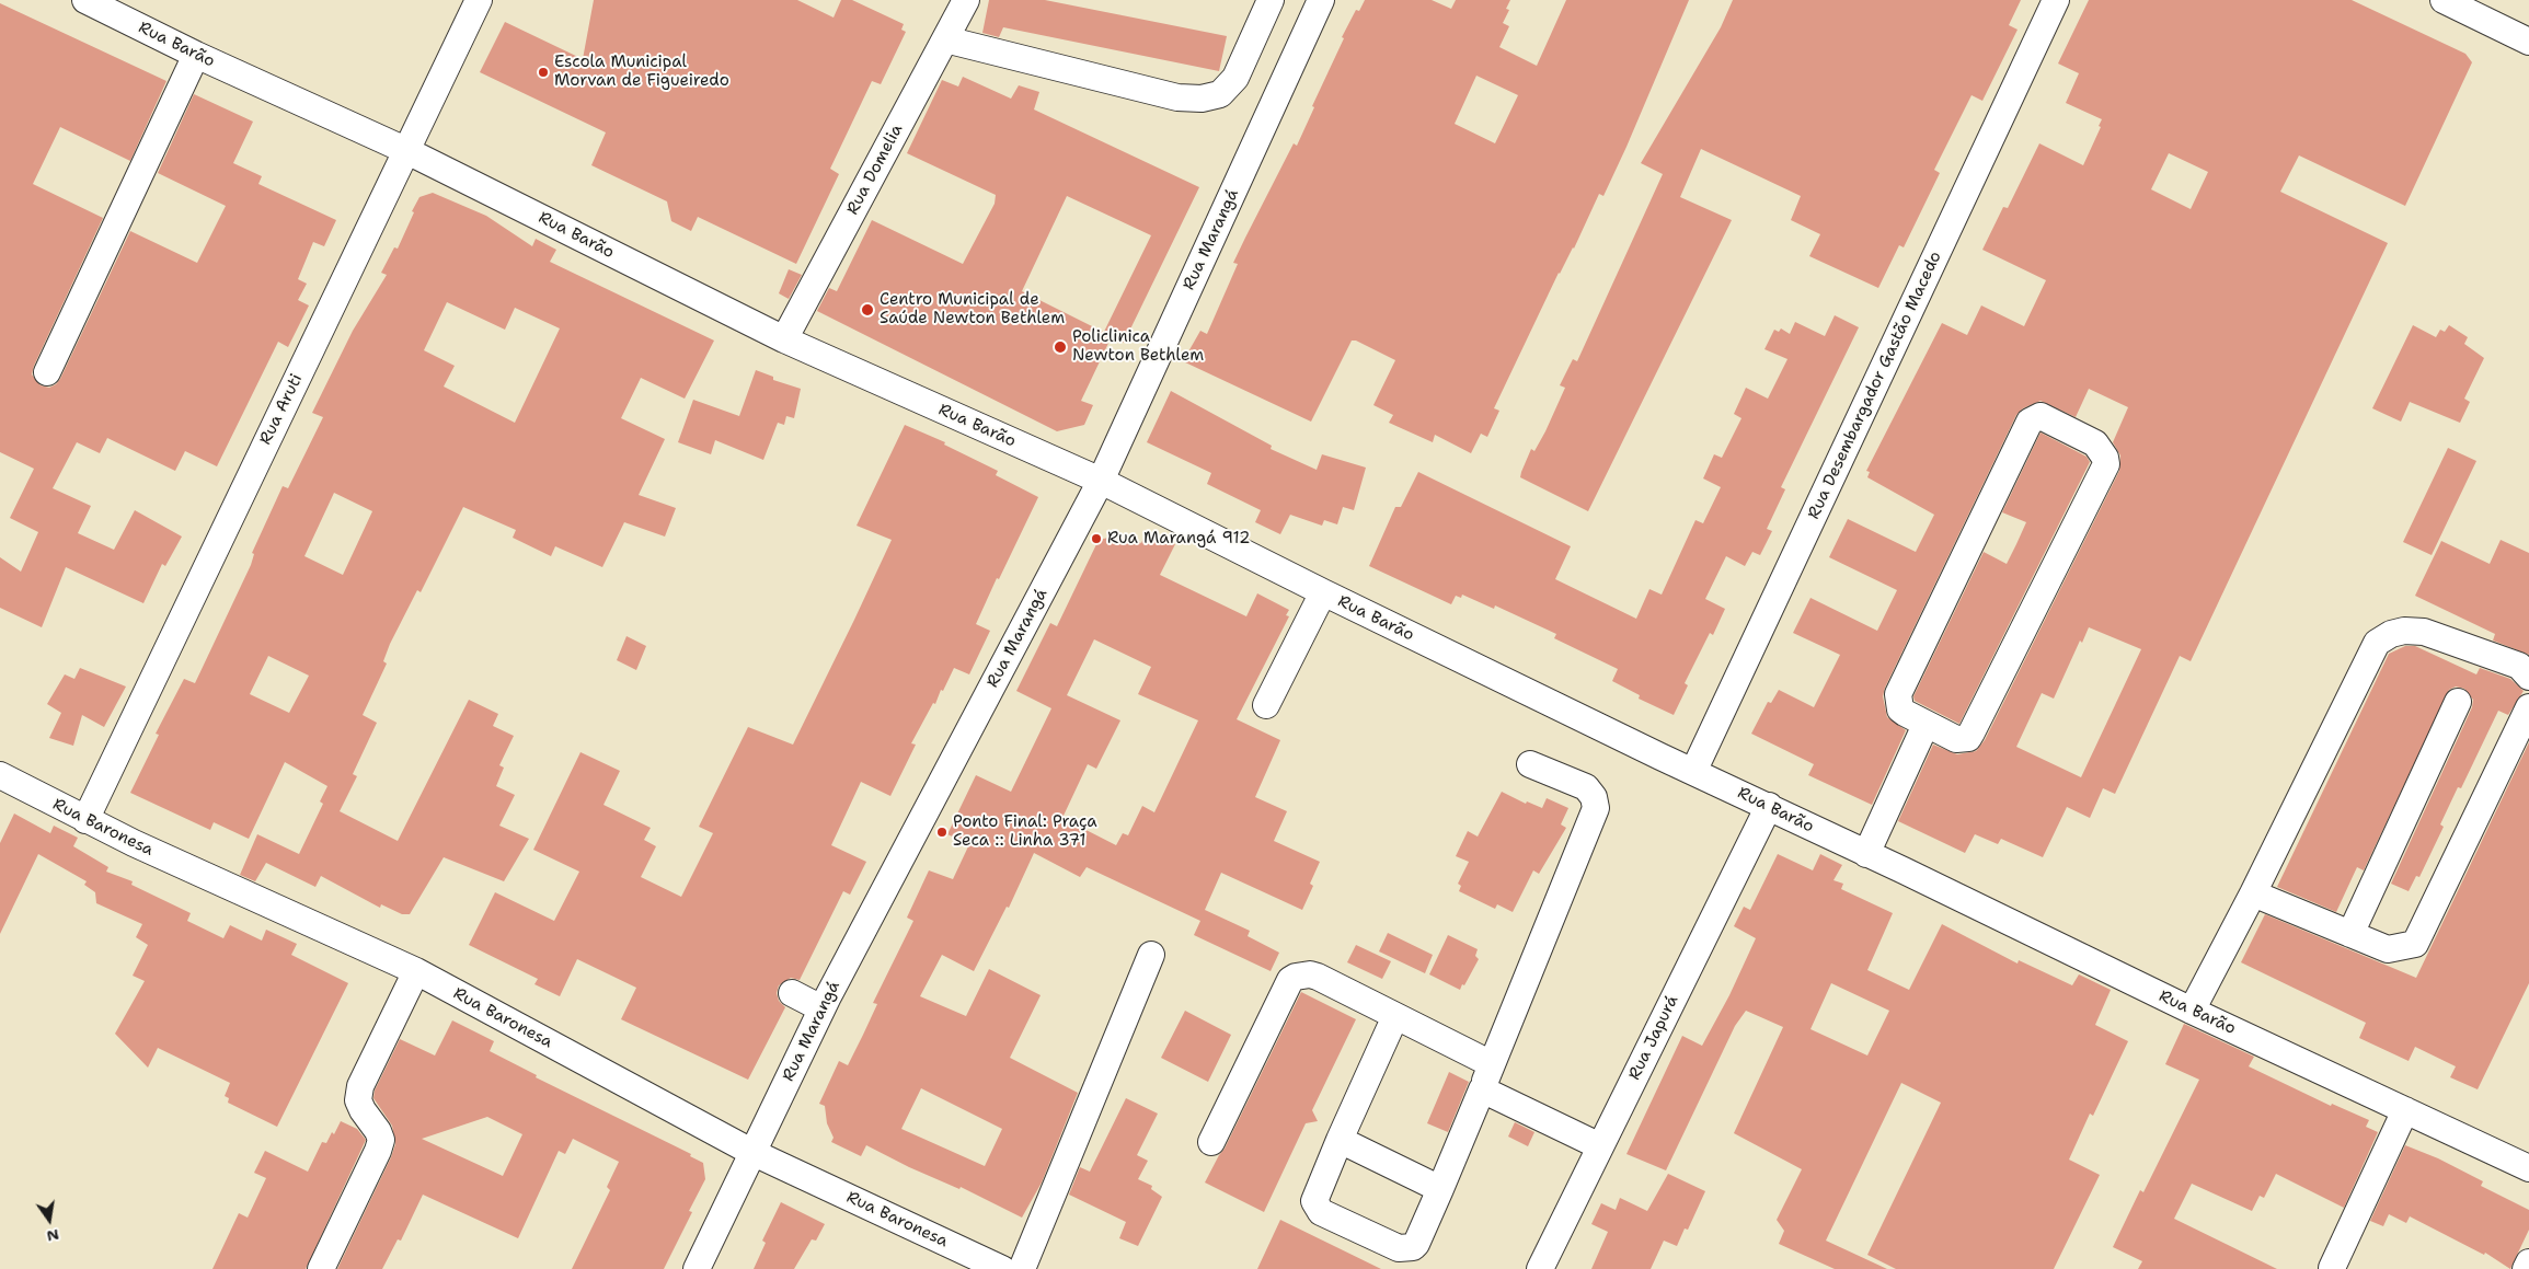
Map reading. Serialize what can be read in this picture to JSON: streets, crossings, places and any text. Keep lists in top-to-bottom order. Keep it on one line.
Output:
{"streets":{"street":["Rua Barão","Rua Domelia","Rua Marangá","Rua Desembargador Gastão Macedo","Rua Aruti","Rua Baronesa","Rua Japurá"]},"crossings":[["Rua Barão","Rua Domelia"],["Rua Barão","Rua Marangá"],["Rua Barão","Rua Desembargador Gastão Macedo"],["Rua Barão","Rua Aruti"],["Rua Barão","Rua Japurá"],["Rua Marangá","Rua Baronesa"],["Rua Aruti","Rua Baronesa"]],"places":["Escola Municipal Morvan de Figueiredo","Centro Municipal de Saúde Newton Bethlem","Policlinica Newton Bethlem","Rua Marangá 912","Ponto Final: Praça Seca :: Linha 371"],"north":"bottom"}
